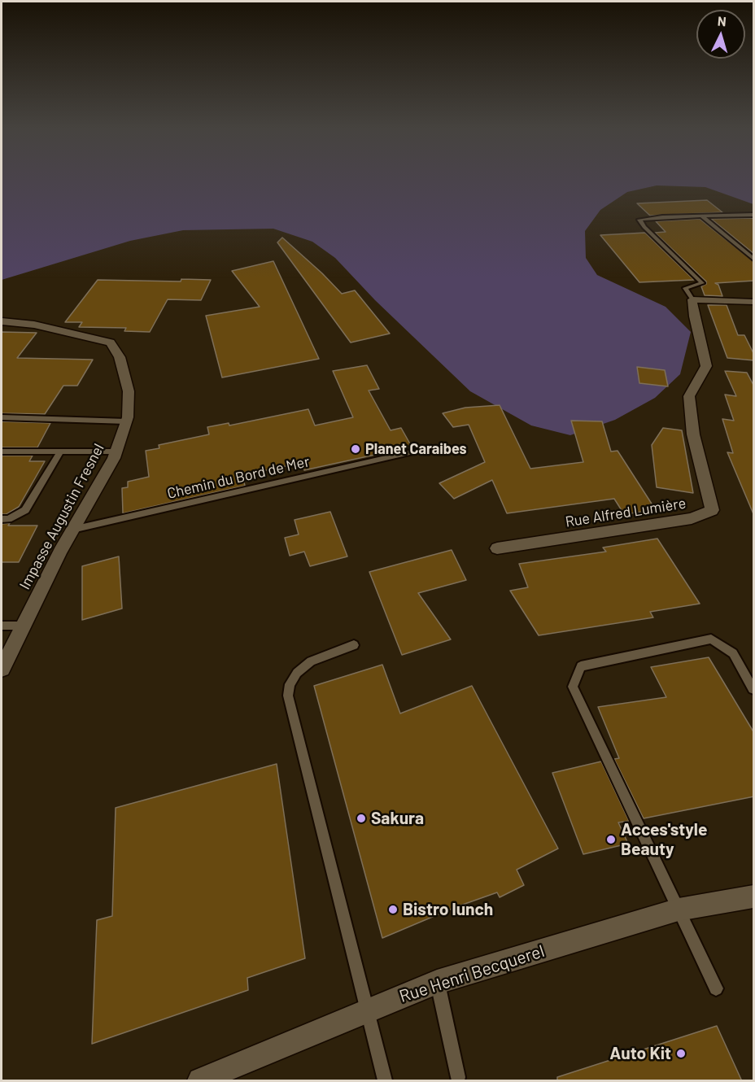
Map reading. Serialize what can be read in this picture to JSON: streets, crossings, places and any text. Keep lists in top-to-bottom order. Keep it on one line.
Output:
{"streets":{"street":["Rue Alfred Lumière","Impasse Augustin Fresnel","Rue Henri Becquerel"],"lane":["Chemin du Bord de Mer"]},"crossings":[["Chemin du Bord de Mer","Impasse Augustin Fresnel"]],"places":["Planet Caraibes","Sakura","Acces'style Beauty","Bistro lunch","Auto Kit"],"north":"top"}
